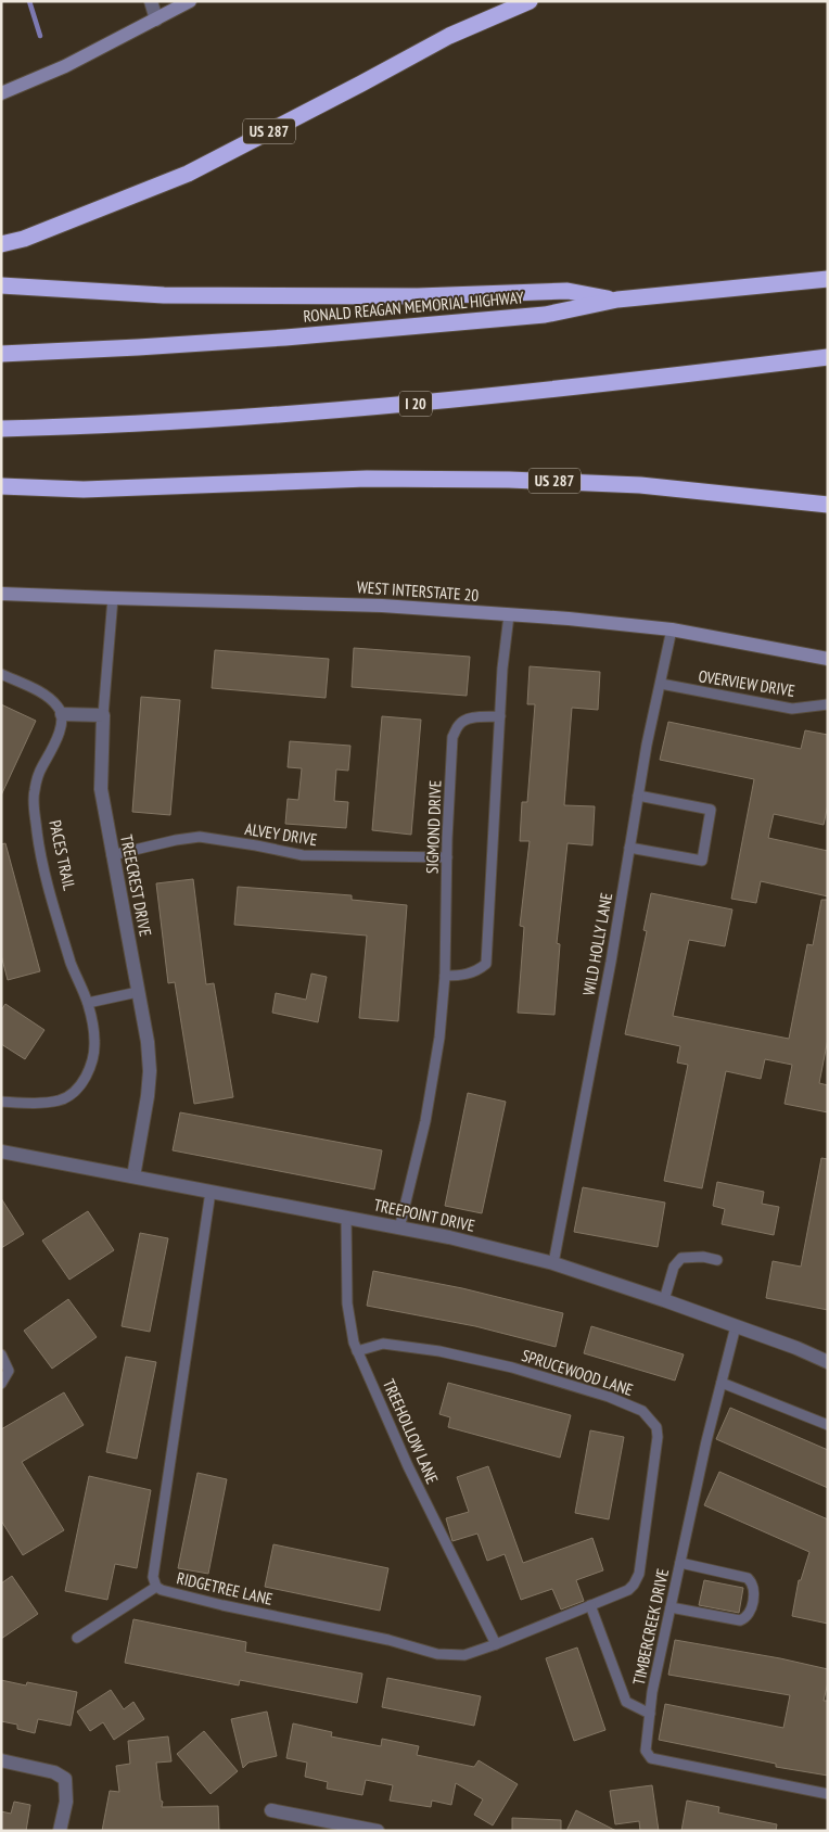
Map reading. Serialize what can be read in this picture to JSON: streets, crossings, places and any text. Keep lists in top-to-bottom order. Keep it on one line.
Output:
{"streets":{"highway":["US 287","RONALD REAGAN MEMORIAL HIGHWAY","I 20"],"main road":["WEST INTERSTATE 20"],"street":["TREECREST DRIVE","TREEPOINT DRIVE"],"lane":["OVERVIEW DRIVE","SIGMOND DRIVE","ALVEY DRIVE","PACES TRAIL","WILD HOLLY LANE","SPRUCEWOOD LANE","TREEHOLLOW LANE","RIDGETREE LANE","TIMBERCREEK DRIVE"]},"crossings":[["WEST INTERSTATE 20","TREECREST DRIVE"],["WEST INTERSTATE 20","WILD HOLLY LANE"],["OVERVIEW DRIVE","WILD HOLLY LANE"],["SIGMOND DRIVE","ALVEY DRIVE"],["SIGMOND DRIVE","TREEPOINT DRIVE"],["ALVEY DRIVE","TREECREST DRIVE"],["TREECREST DRIVE","TREEPOINT DRIVE"],["WILD HOLLY LANE","TREEPOINT DRIVE"],["TREEPOINT DRIVE","TREEHOLLOW LANE"],["TREEPOINT DRIVE","RIDGETREE LANE"],["TREEPOINT DRIVE","TIMBERCREEK DRIVE"],["SPRUCEWOOD LANE","TREEHOLLOW LANE"],["SPRUCEWOOD LANE","RIDGETREE LANE"],["TREEHOLLOW LANE","RIDGETREE LANE"]]}
